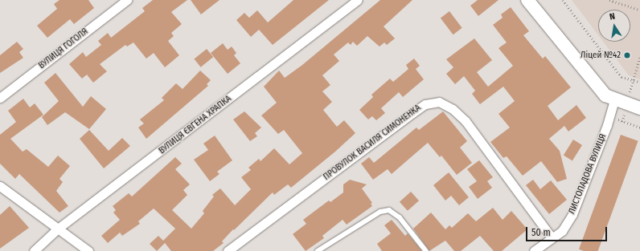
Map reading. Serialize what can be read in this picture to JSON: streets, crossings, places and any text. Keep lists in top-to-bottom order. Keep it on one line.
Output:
{"streets":{"street":["ВУЛИЦЯ ГОГОЛЯ","ВУЛИЦЯ ЄВГЕНА ХРАПКА","ПРОВУЛОК ВАСИЛЯ СИМОНЕНКА","ЛИСТОПАДОВА ВУЛИЦЯ"]},"crossings":[["ПРОВУЛОК ВАСИЛЯ СИМОНЕНКА","ЛИСТОПАДОВА ВУЛИЦЯ"]],"places":["Ліцей №42"],"scale_bar":"50 m","north":"top"}
